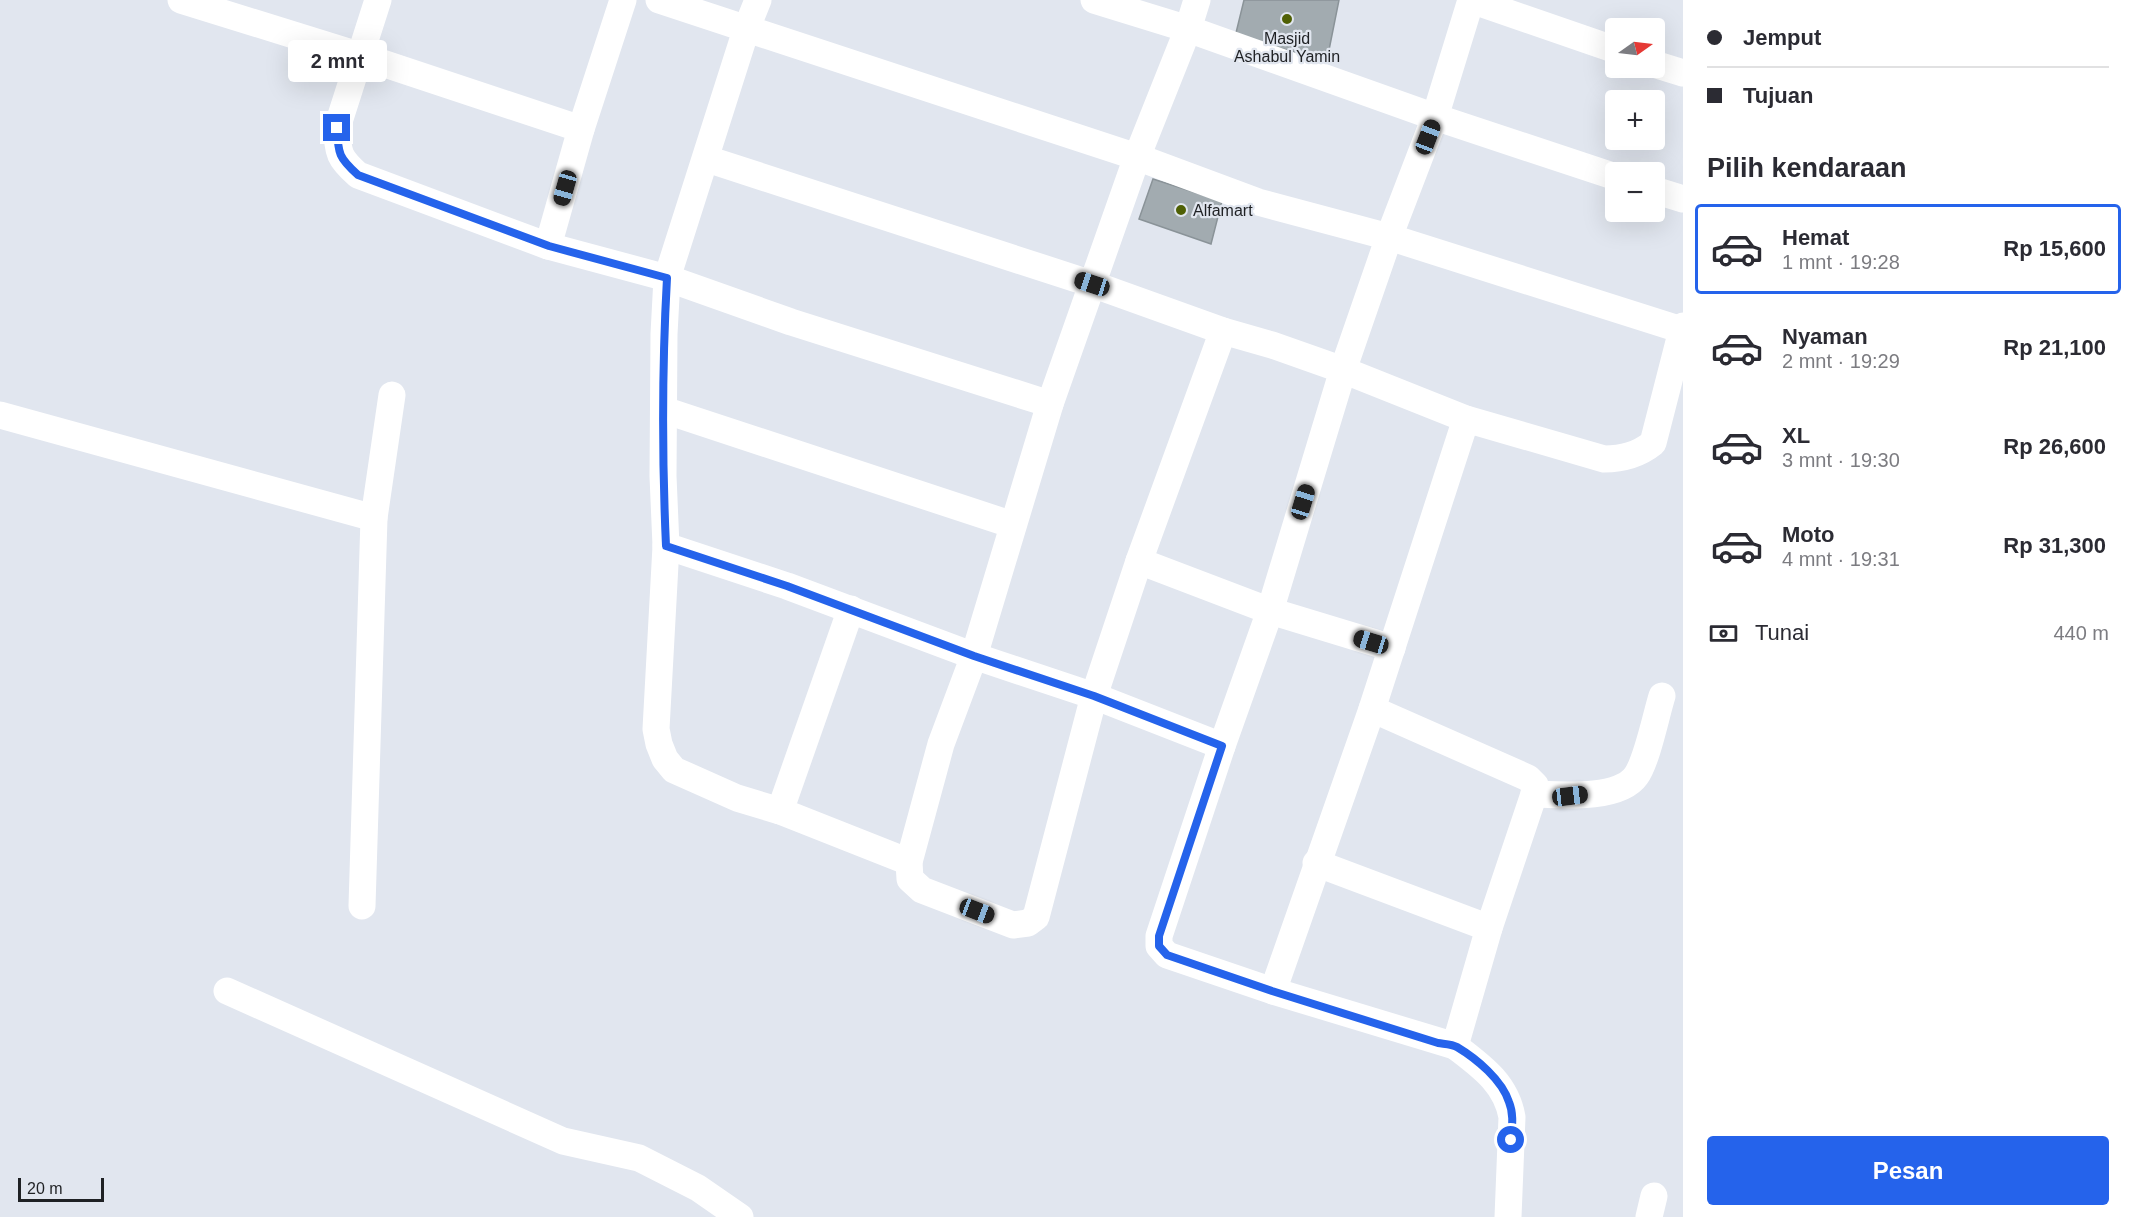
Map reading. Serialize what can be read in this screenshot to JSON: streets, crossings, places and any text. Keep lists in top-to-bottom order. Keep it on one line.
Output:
{"places":["Masjid Ashabul Yamin","Alfamart"],"scale_bar":"20 m","north":"right","page":{"banner":["Jemput","Tujuan"],"map_buttons":["+","−"],"bubble":"2 mnt","heading":"Pilih kendaraan","list":[{"name":"Hemat","note":"1 mnt · 19:28","value":"Rp 15,600"},{"name":"Nyaman","note":"2 mnt · 19:29","value":"Rp 21,100"},{"name":"XL","note":"3 mnt · 19:30","value":"Rp 26,600"},{"name":"Moto","note":"4 mnt · 19:31","value":"Rp 31,300"}],"pay":["Tunai","440 m"],"buttons":"Pesan","scale":"20 m"}}
